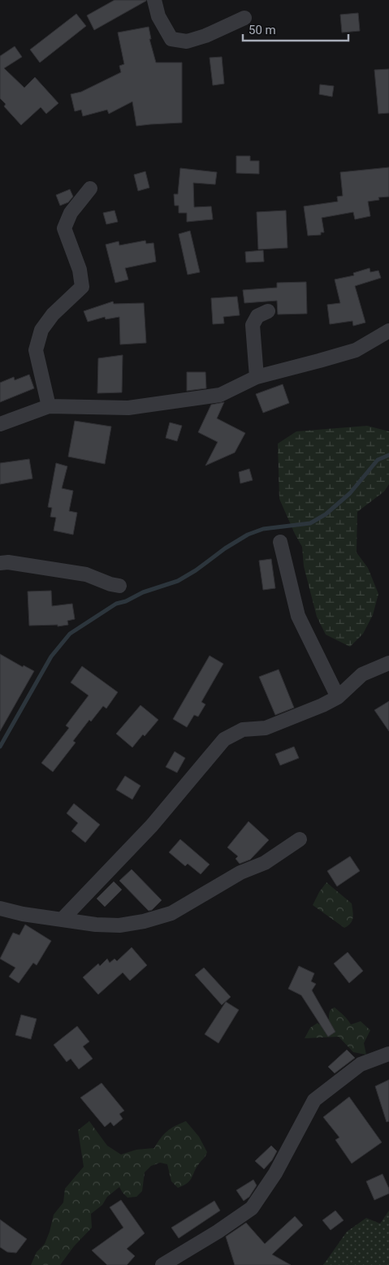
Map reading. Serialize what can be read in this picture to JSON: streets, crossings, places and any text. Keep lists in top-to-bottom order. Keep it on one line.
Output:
{"scale_bar":"50 m"}
